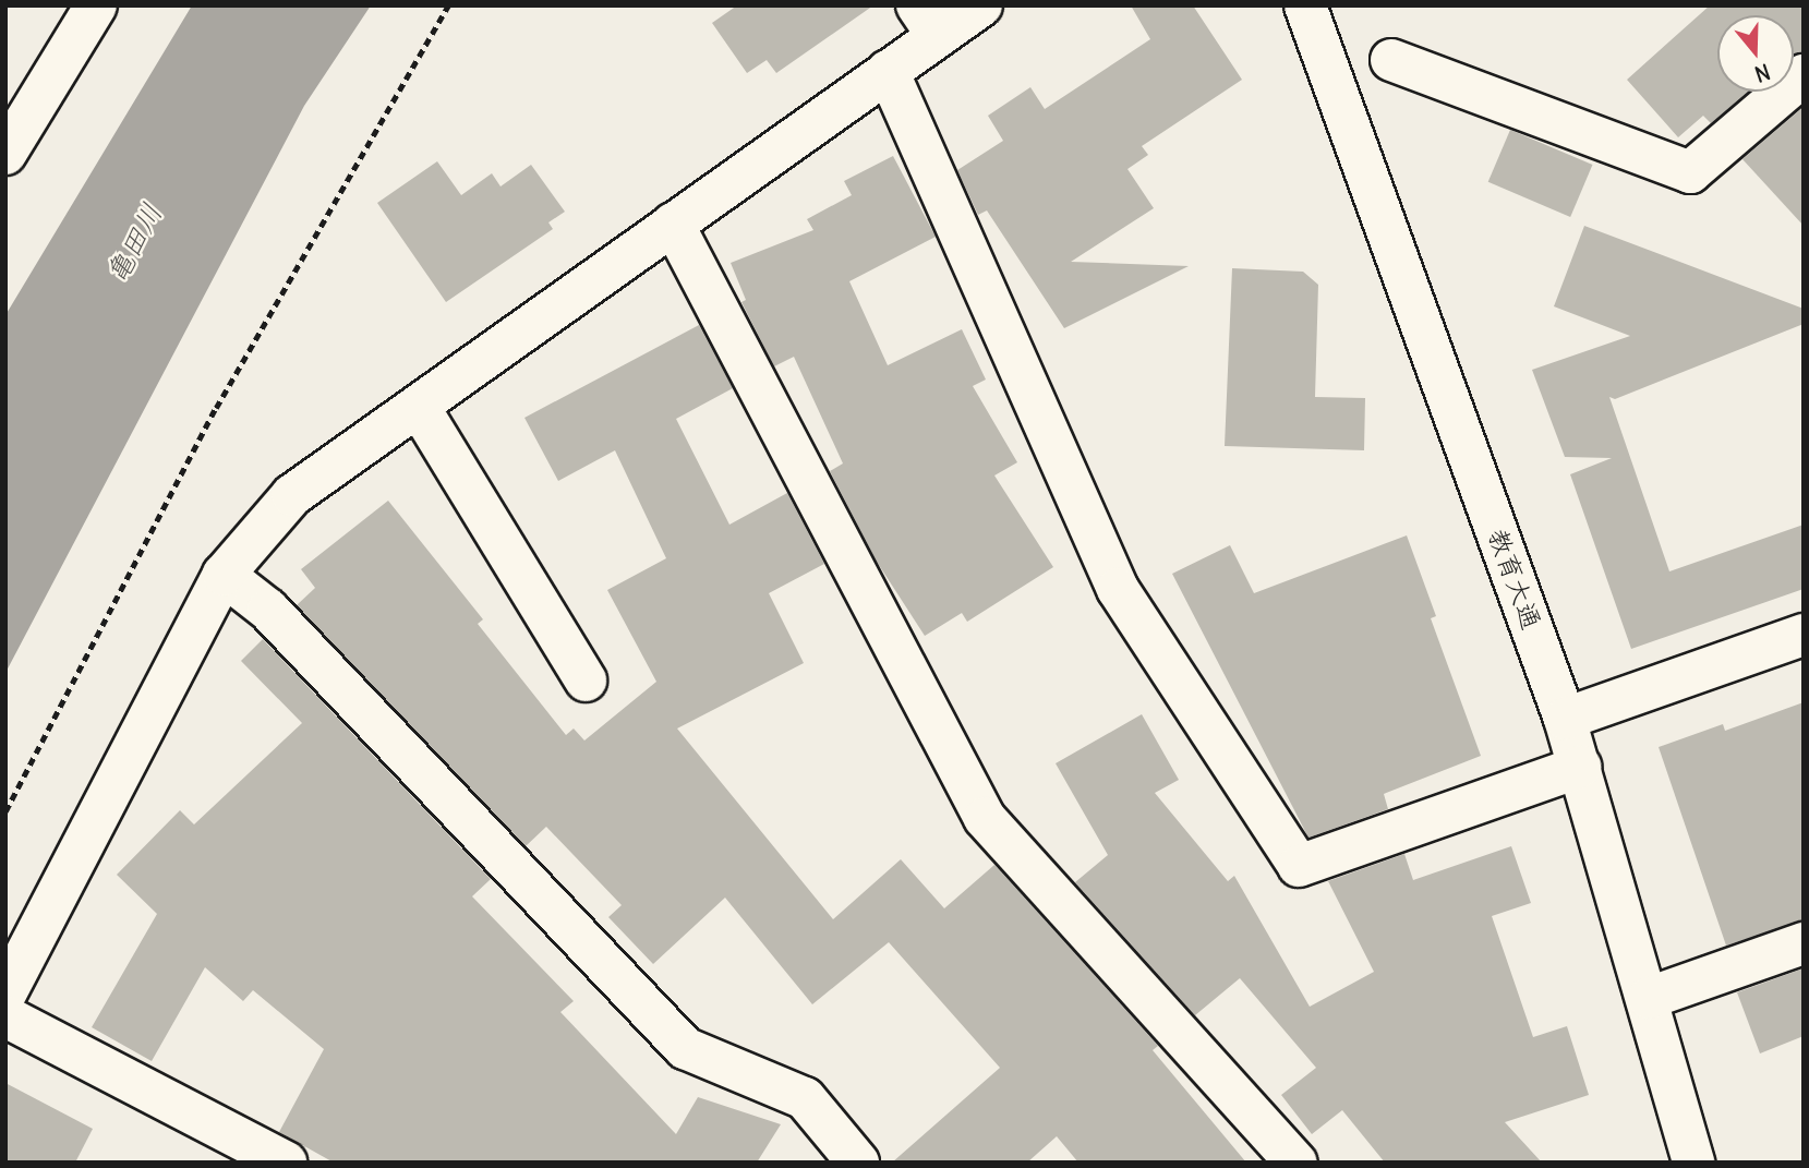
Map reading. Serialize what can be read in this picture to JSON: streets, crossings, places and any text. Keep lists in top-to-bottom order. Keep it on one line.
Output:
{"streets":{"street":["教育大通"]},"water":["亀田川"],"north":"bottom"}
